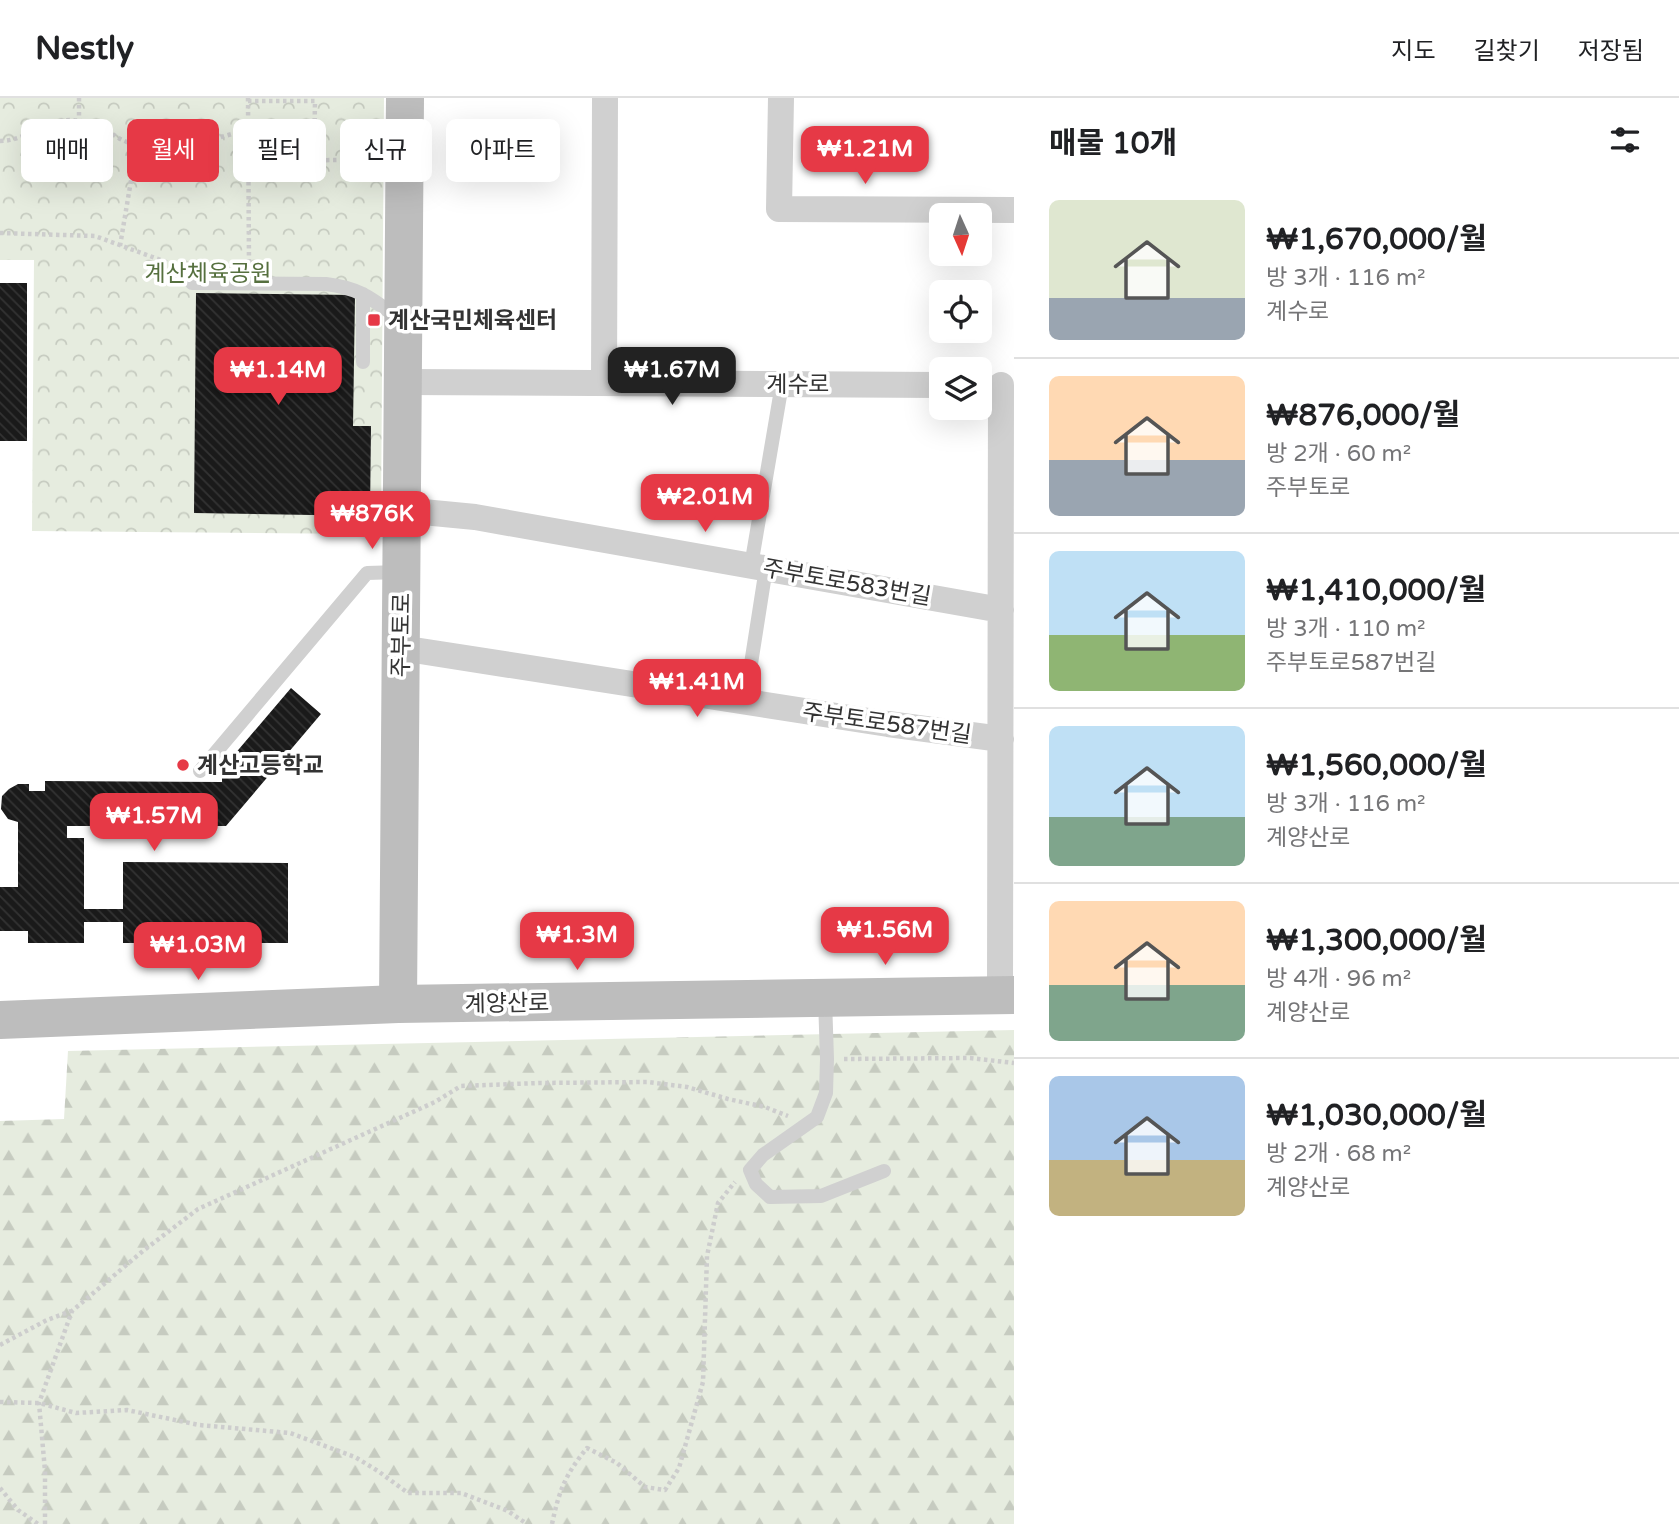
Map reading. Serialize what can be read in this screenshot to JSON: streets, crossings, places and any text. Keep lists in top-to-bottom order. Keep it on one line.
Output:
{"streets":{"street":["계수로","주부토로583번길","주부토로","주부토로587번길","계양산로"]},"crossings":[["계수로","주부토로"],["주부토로583번길","주부토로"],["주부토로","주부토로587번길"],["주부토로","계양산로"]],"parks":["계산체육공원"],"places":{"transit":["계산국민체육센터"],"other":["계산고등학교"]},"north":"bottom","page":{"header":"Nestly","nav":["지도","길찾기","저장됨"],"heading":"매물 10개","chip":["매매","월세","필터","신규","아파트"],"price":["₩1.21M","₩1.14M","₩1.67M","₩2.01M","₩876K","₩1.41M","₩1.57M","₩1.56M","₩1.3M","₩1.03M"],"list":[{"name":"₩1,670,000/월","note":"방 3개 · 116 m² · 계수로"},{"name":"₩876,000/월","note":"방 2개 · 60 m² · 주부토로"},{"name":"₩1,410,000/월","note":"방 3개 · 110 m² · 주부토로587번길"},{"name":"₩1,560,000/월","note":"방 3개 · 116 m² · 계양산로"},{"name":"₩1,300,000/월","note":"방 4개 · 96 m² · 계양산로"},{"name":"₩1,030,000/월","note":"방 2개 · 68 m² · 계양산로"}]}}
